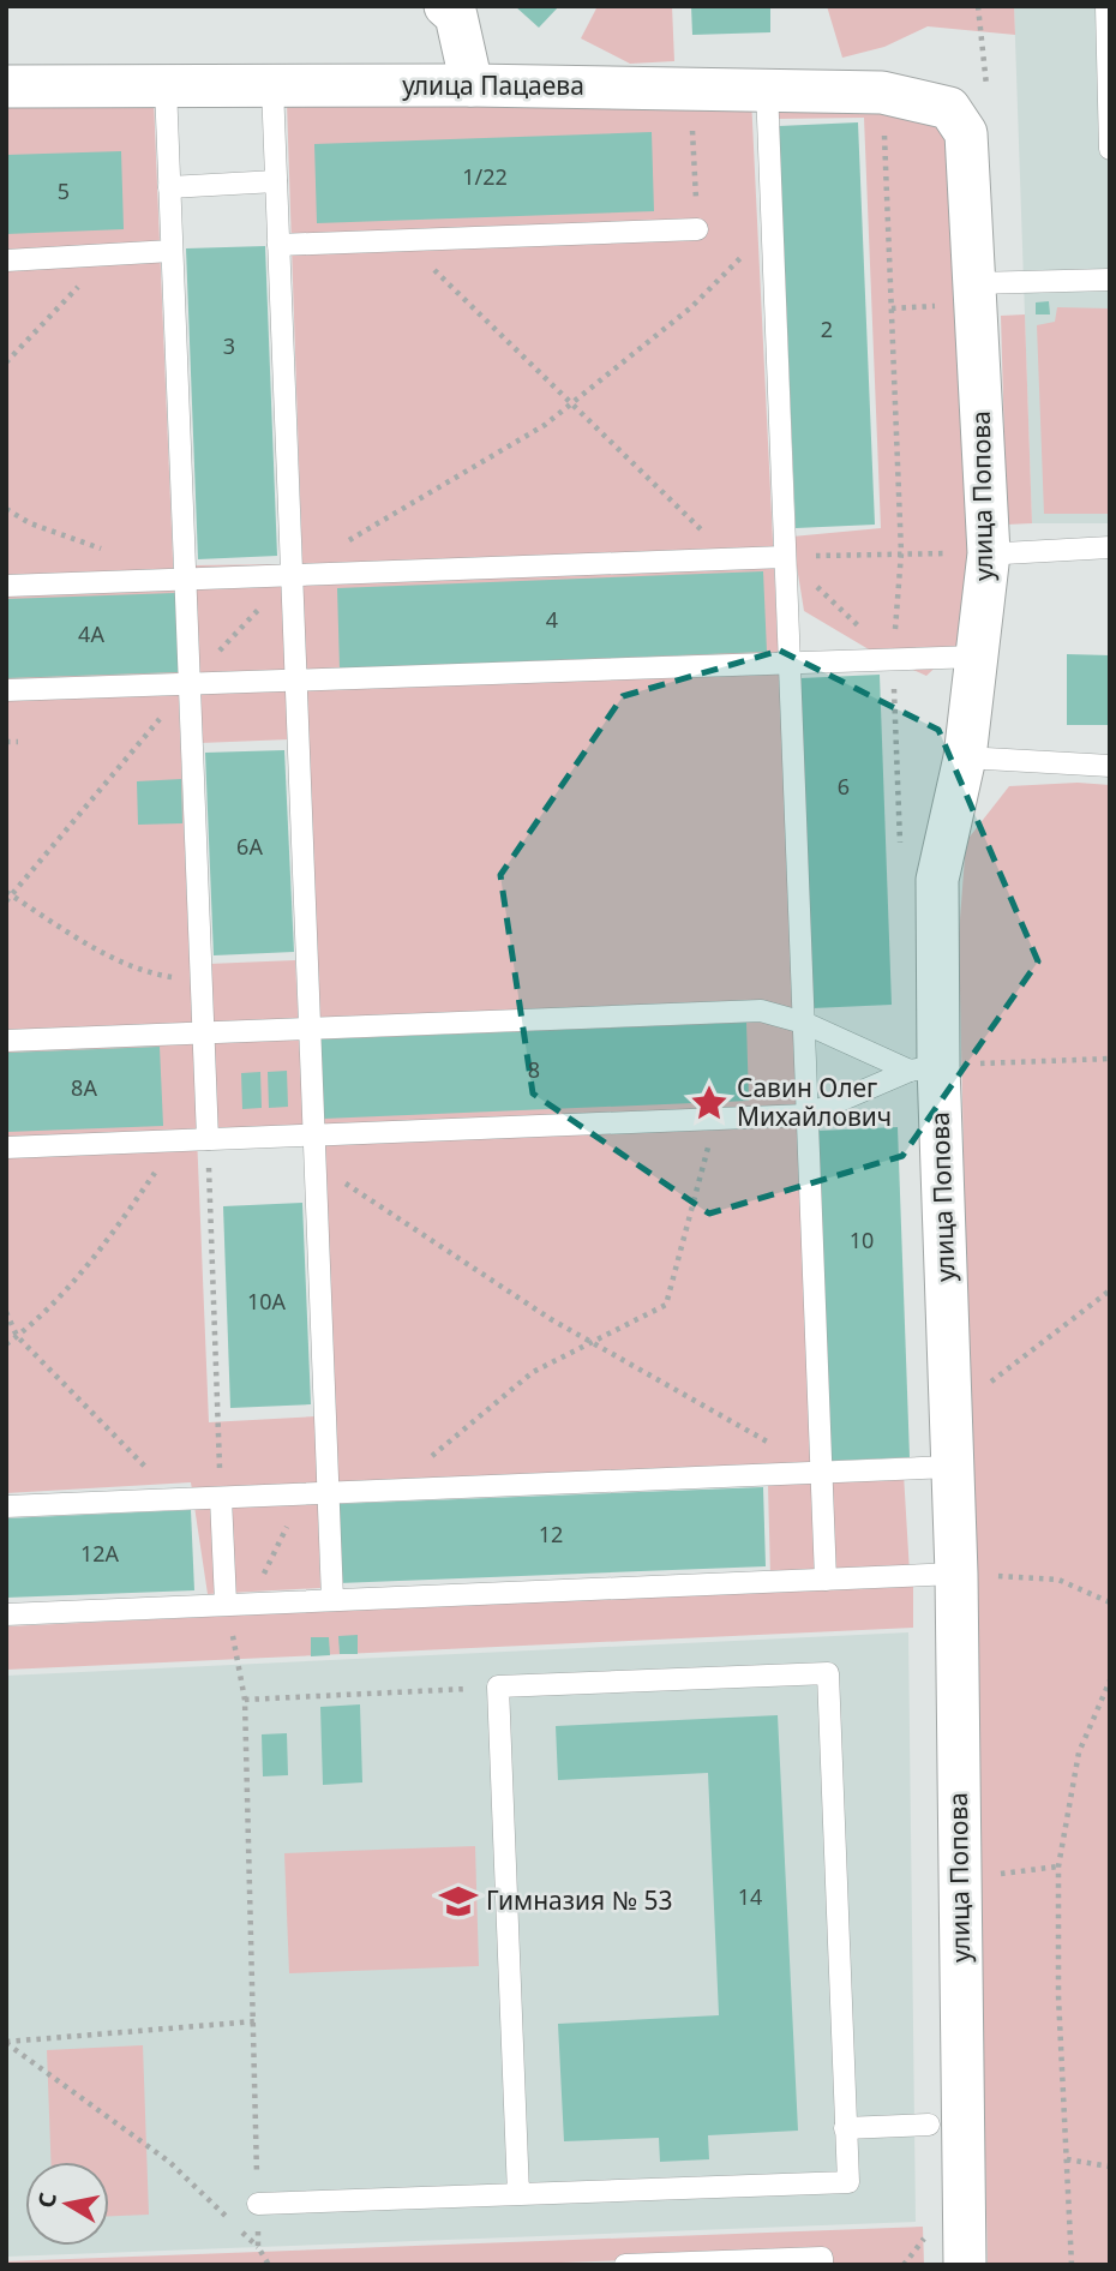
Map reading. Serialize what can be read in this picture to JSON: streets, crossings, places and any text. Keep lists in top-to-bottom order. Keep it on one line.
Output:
{"streets":{"street":["улица Пацаева","улица Попова"]},"crossings":[["улица Пацаева","улица Попова"]],"places":{"place":["Савин Олег Михайлович"],"school or university":["Гимназия № 53"]},"house_numbers":["1/22","5","2","3","4","4А","6","6А","8","8А","10","10А","12","12А","14"],"north":"left"}
